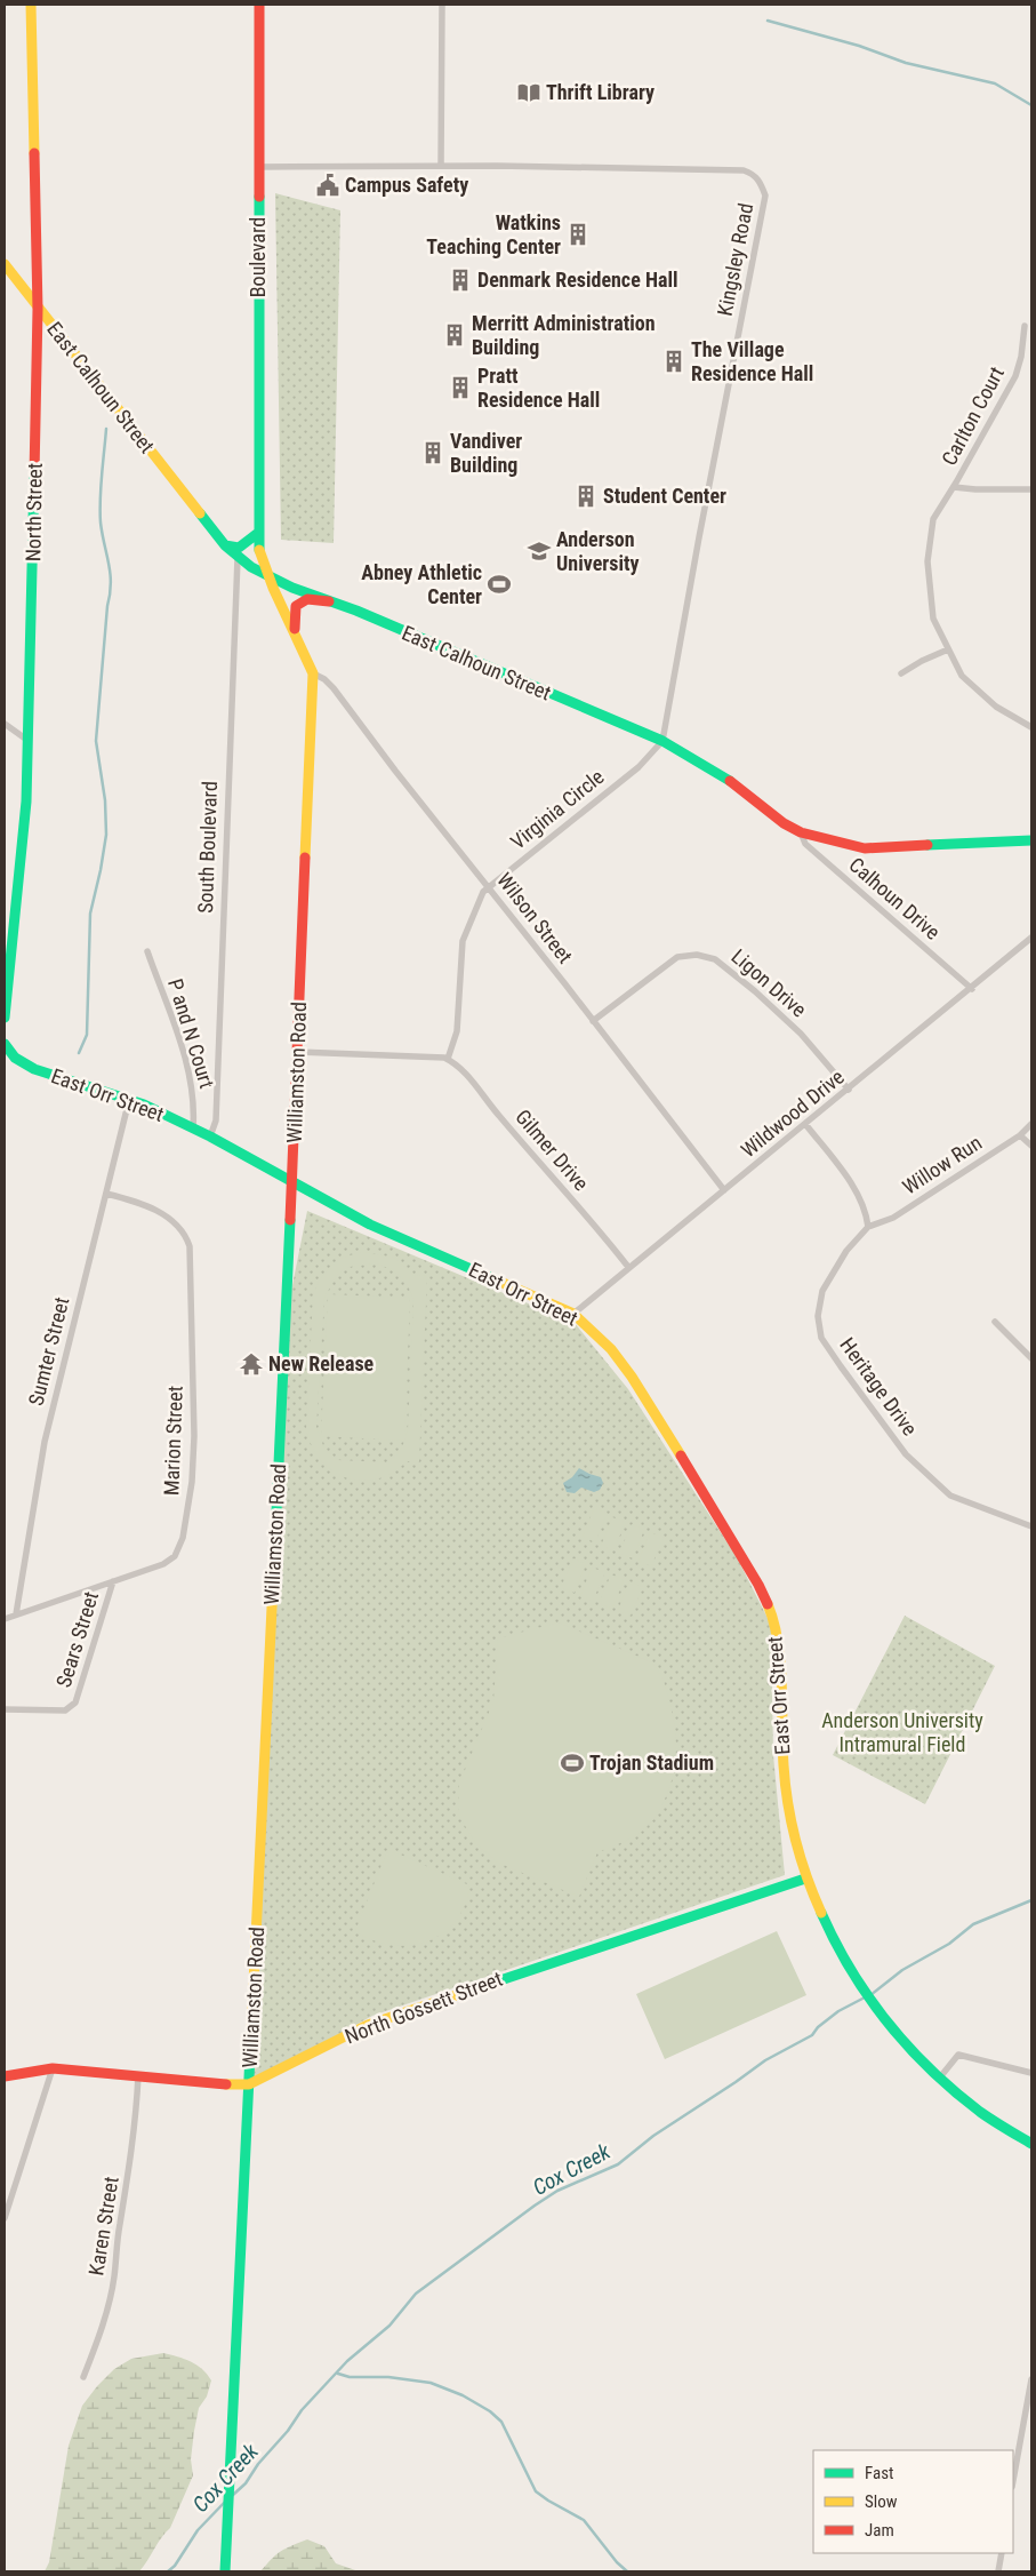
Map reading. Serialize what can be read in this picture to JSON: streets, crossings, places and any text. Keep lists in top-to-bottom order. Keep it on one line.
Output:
{"streets":{"street":["Boulevard","Kingsley Road","East Calhoun Street","Carlton Court","North Street","Virginia Circle","South Boulevard","Calhoun Drive","Wilson Street","Ligon Drive","P and N Court","Williamston Road","East Orr Street","Wildwood Drive","Gilmer Drive","Willow Run","Sumter Street","Heritage Drive","Marion Street","Sears Street","North Gossett Street","Karen Street"]},"crossings":[["Boulevard","Kingsley Road"],["Boulevard","Williamston Road"],["Kingsley Road","East Calhoun Street"],["Kingsley Road","Virginia Circle"],["East Calhoun Street","North Street"],["East Calhoun Street","Virginia Circle"],["East Calhoun Street","South Boulevard"],["East Calhoun Street","Calhoun Drive"],["East Calhoun Street","Williamston Road"],["Virginia Circle","Wilson Street"],["Virginia Circle","Gilmer Drive"],["South Boulevard","East Orr Street"],["Calhoun Drive","Wildwood Drive"],["Wilson Street","Ligon Drive"],["Wilson Street","Williamston Road"],["Wilson Street","Wildwood Drive"],["Ligon Drive","Wildwood Drive"],["P and N Court","East Orr Street"],["Williamston Road","East Orr Street"],["Williamston Road","North Gossett Street"],["East Orr Street","Wildwood Drive"],["East Orr Street","Sumter Street"],["East Orr Street","North Gossett Street"],["Wildwood Drive","Gilmer Drive"],["Willow Run","Heritage Drive"],["Sumter Street","Marion Street"],["Marion Street","Sears Street"],["North Gossett Street","Karen Street"]],"water":["Cox Creek"],"parks":["Anderson University Intramural Field"],"places":{"library":["Thrift Library"],"public building":["Campus Safety"],"building":["Watkins Teaching Center","Denmark Residence Hall","Merritt Administration Building","The Village Residence Hall","Pratt Residence Hall","Vandiver Building","Student Center"],"school or university":["Anderson University"],"sports":["Abney Athletic Center","Trojan Stadium"],"temple":["New Release"]},"legend":["Fast","Slow","Jam"]}
